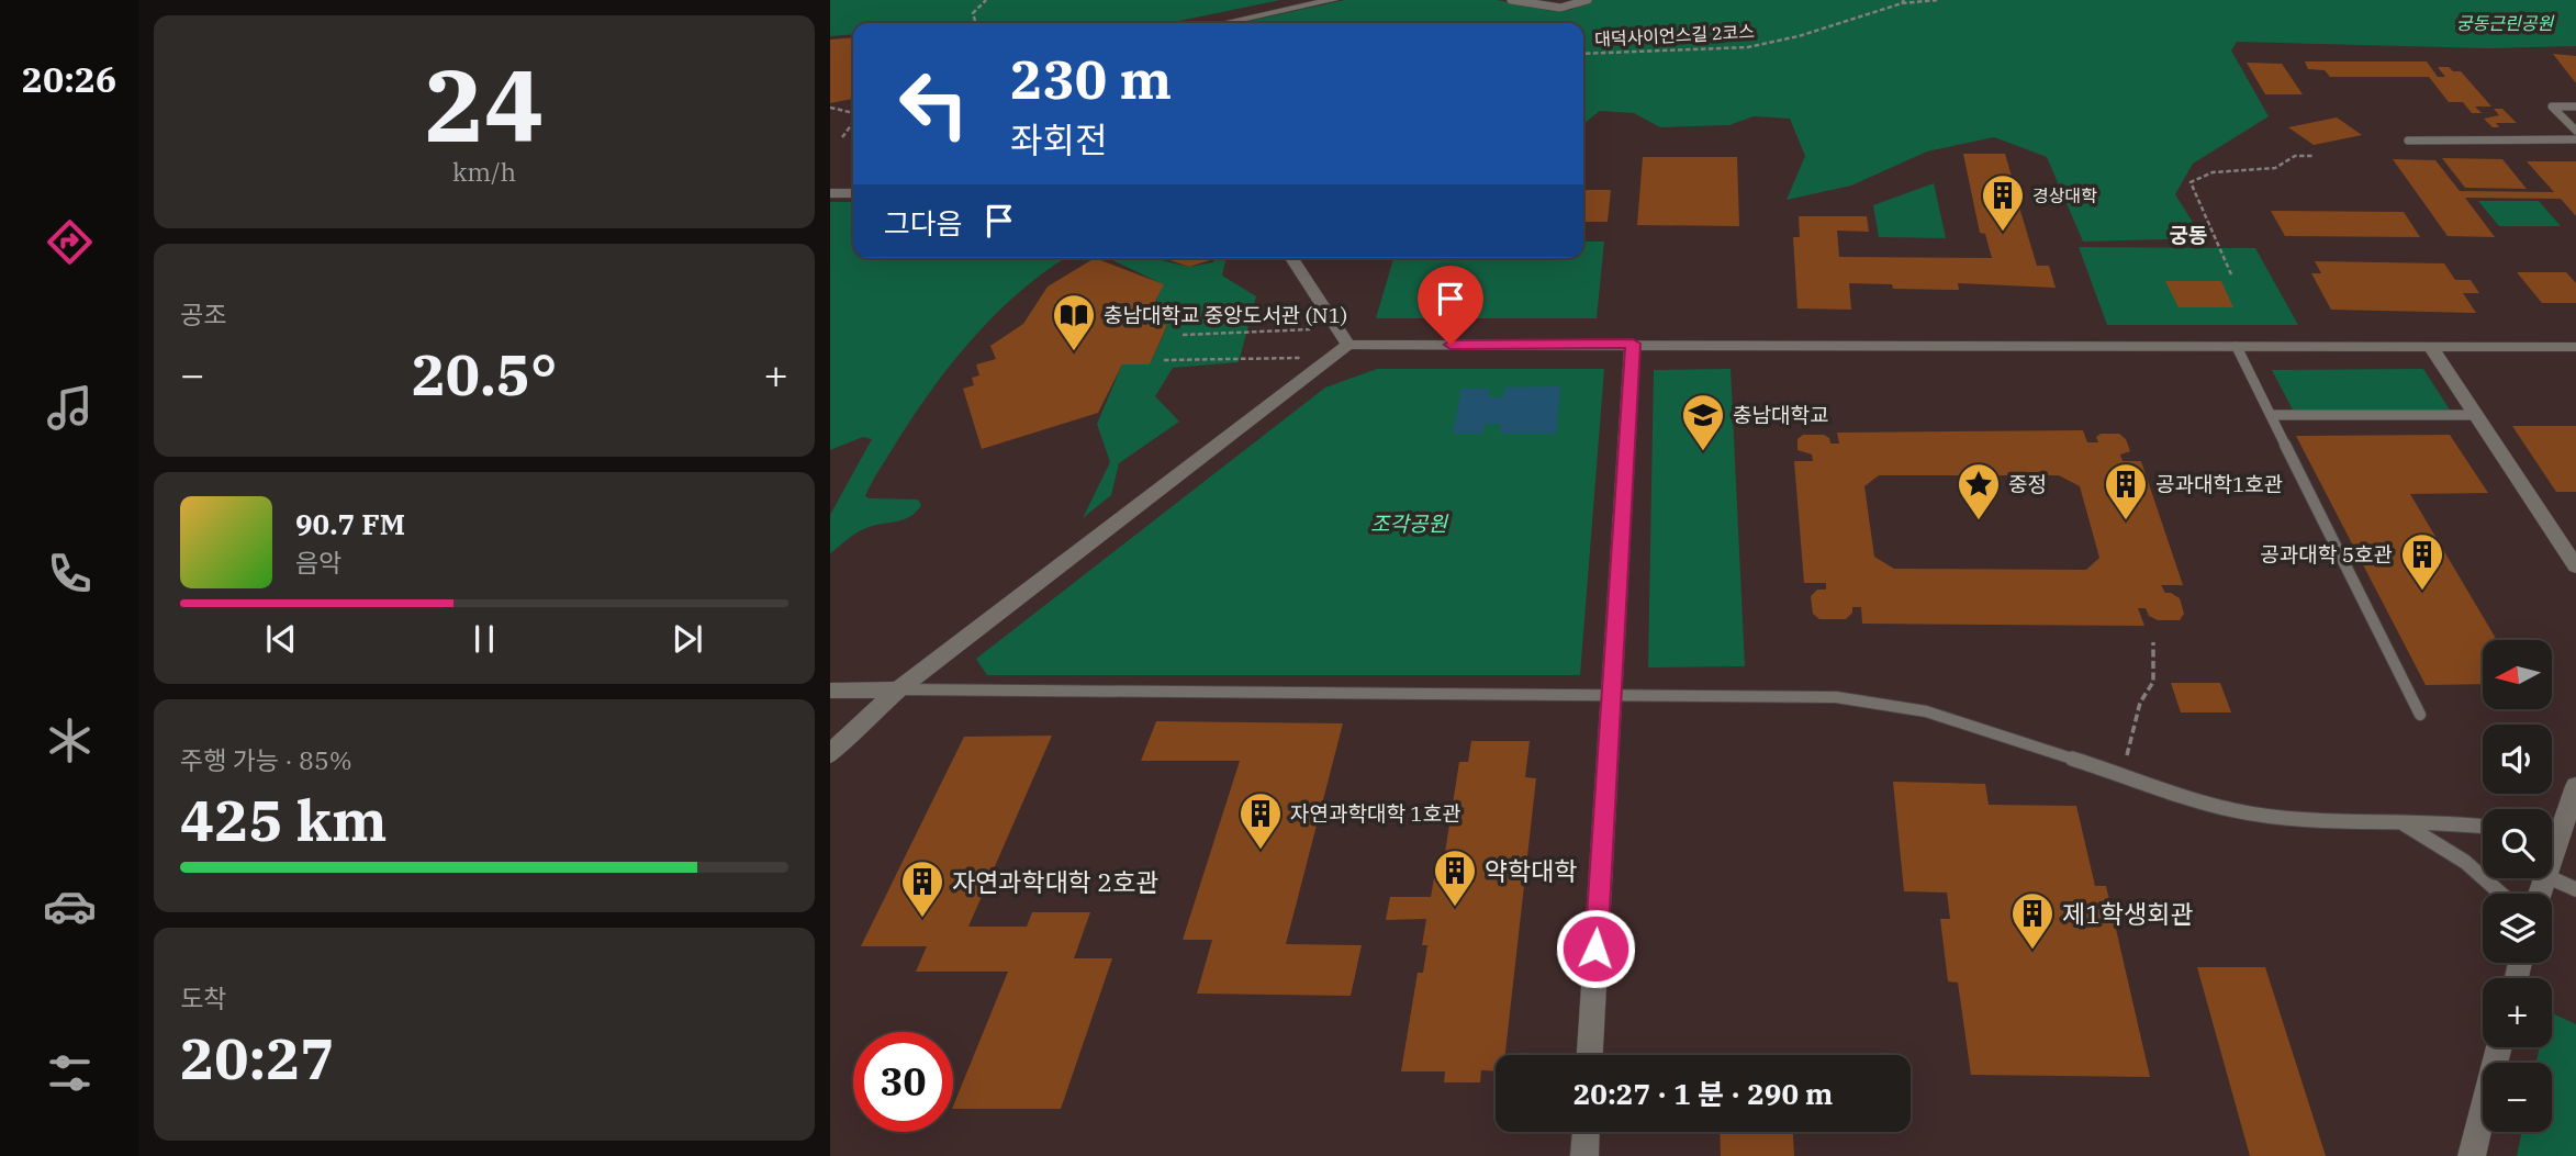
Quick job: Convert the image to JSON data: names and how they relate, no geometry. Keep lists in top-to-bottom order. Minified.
{"streets":{"path":["대덕사이언스길 2코스"]},"districts":["궁동"],"parks":["궁동근린공원","조각공원"],"places":{"building":["경상대학","공과대학1호관","공과대학 5호관","자연과학대학 1호관","약학대학","자연과학대학 2호관","제1학생회관"],"library":["충남대학교 중앙도서관 (N1)"],"school or university":["충남대학교"],"place":["중정"]},"north":"left","page":{"tabs":"20:26","tile":[["24","km/h"],"공조",["주행 가능 · 85%","425 km"],["도착","20:27"]],"turn":["230 m","좌회전"],"then":"그다음","heat":["−","20.5°","+"],"song":["90.7 FM","음악"],"map_buttons":["+","−"],"limit":"30","trip":"20:27 · 1 분 · 290 m"}}
